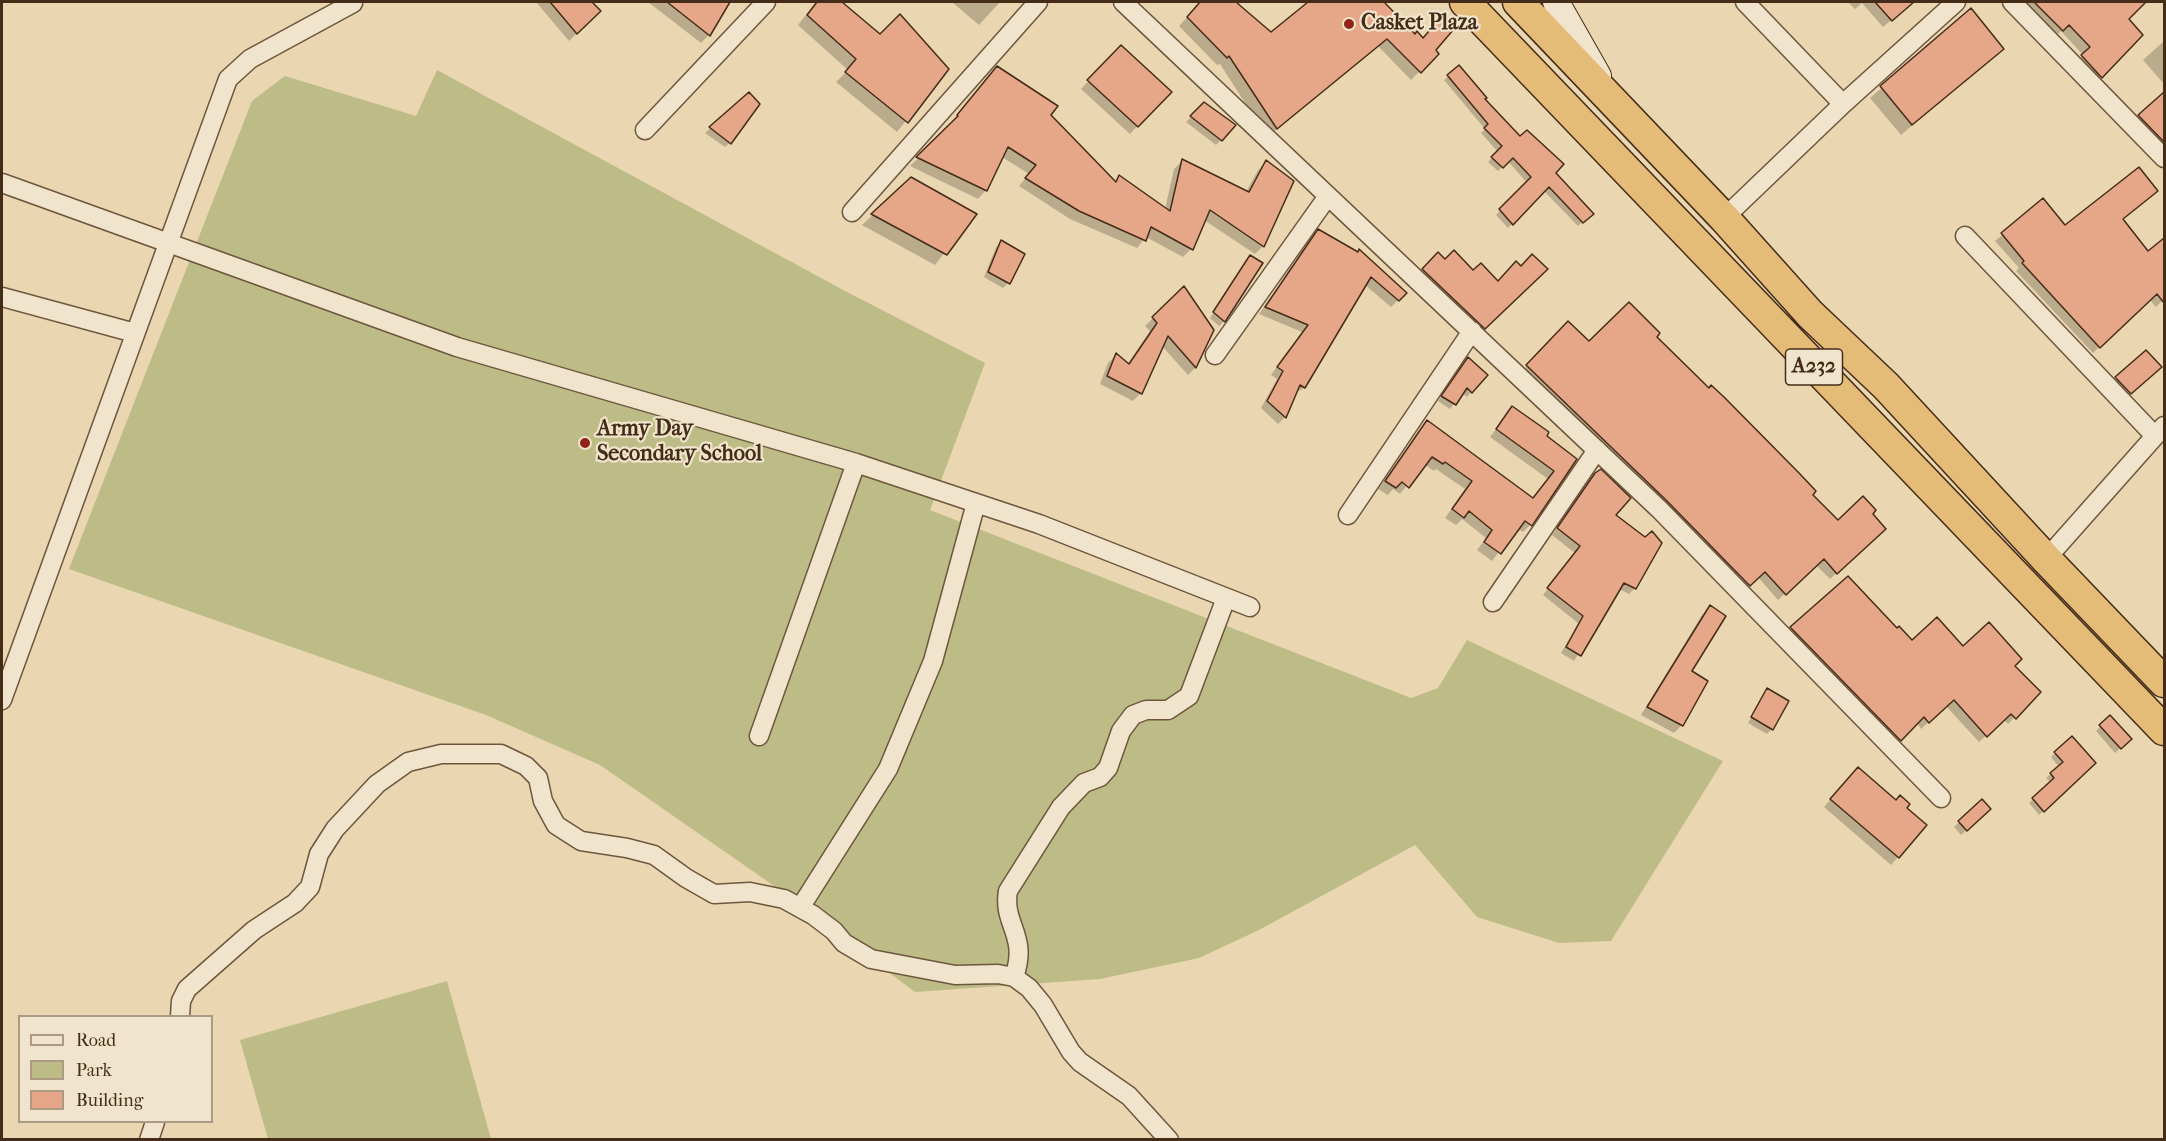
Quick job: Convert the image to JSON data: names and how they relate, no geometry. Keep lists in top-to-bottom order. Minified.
{"streets":{"highway":["A232"]},"places":["Casket Plaza","Army Day Secondary School"],"legend":["Road","Park","Building"]}
